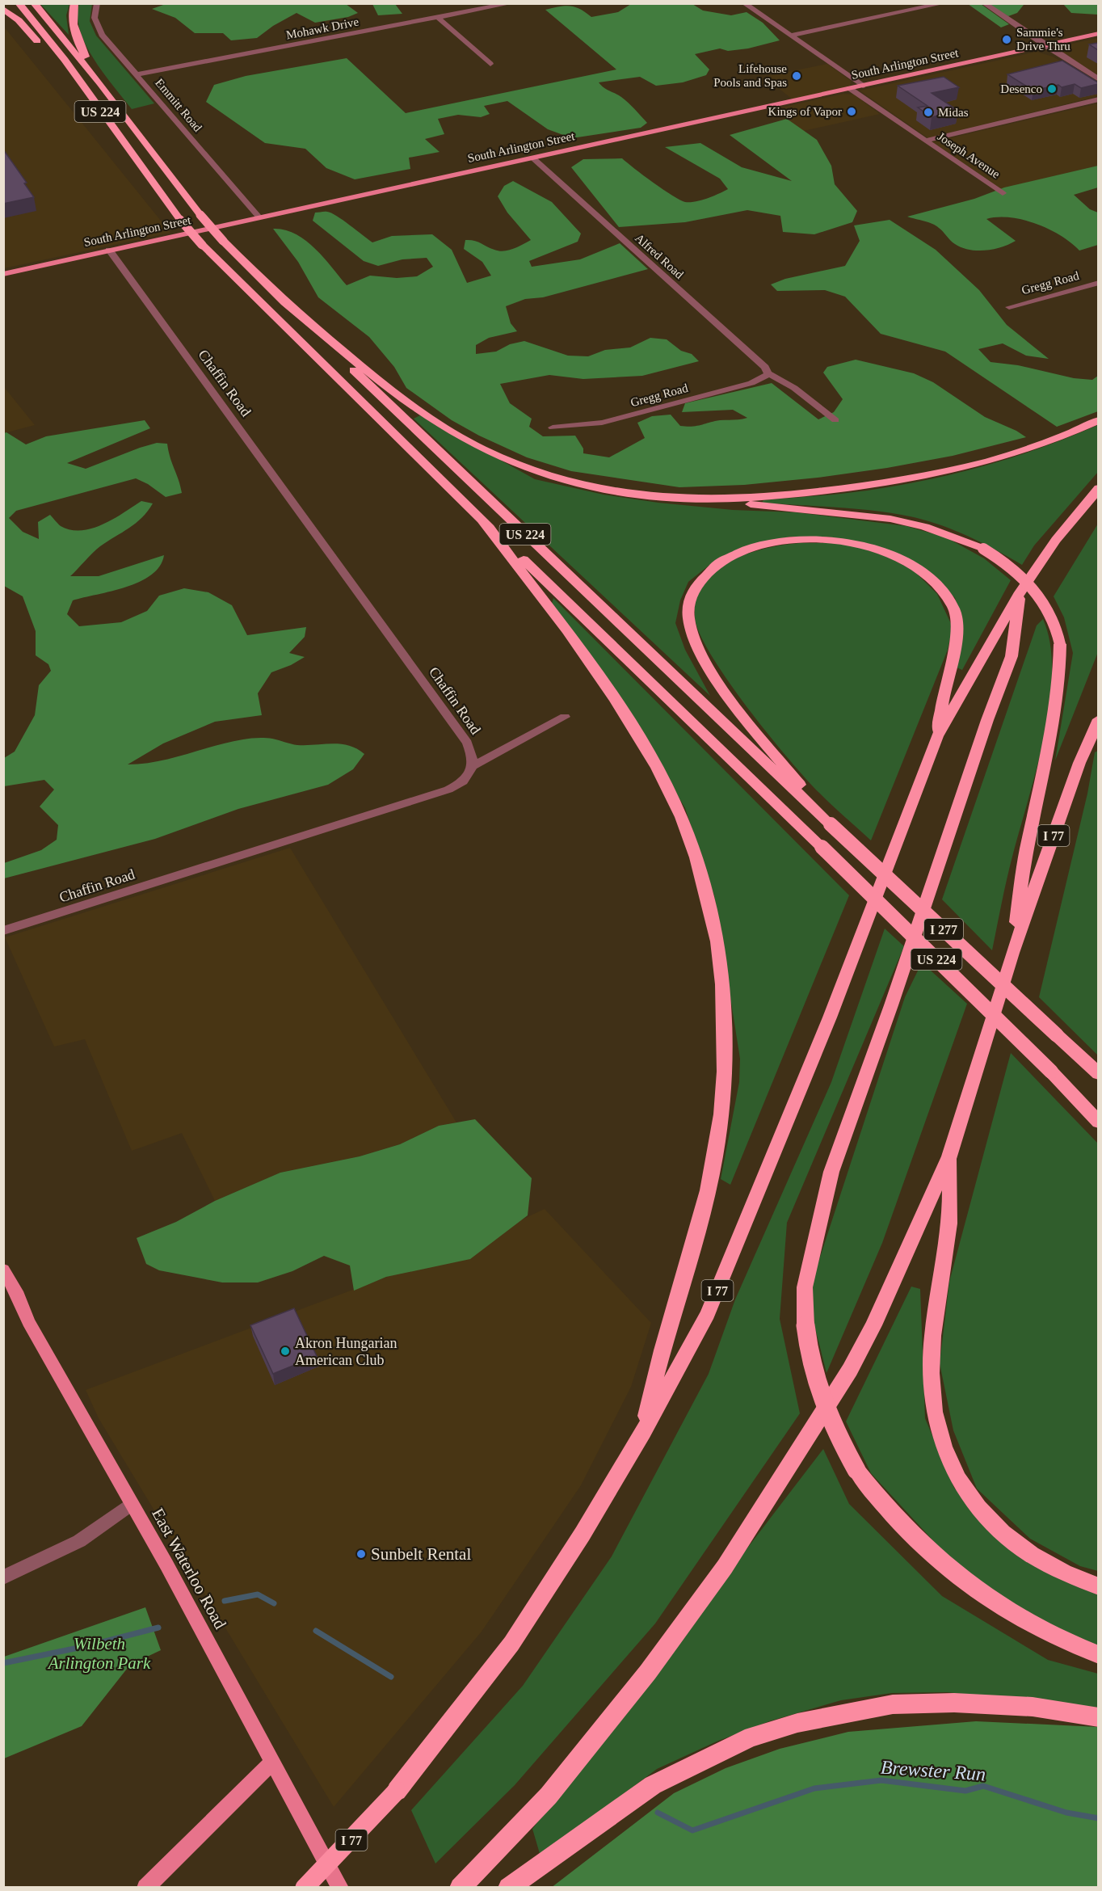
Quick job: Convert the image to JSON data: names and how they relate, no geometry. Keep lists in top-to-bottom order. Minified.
{"streets":{"highway":["US 224","I 77","I 277"],"main road":["South Arlington Street","East Waterloo Road"],"street":["Mohawk Drive","Emmitt Road","Joseph Avenue","Alfred Road","Gregg Road","Chaffin Road"]},"crossings":[["Mohawk Drive","Emmitt Road"],["South Arlington Street","Emmitt Road"],["South Arlington Street","Joseph Avenue"],["South Arlington Street","Alfred Road"],["South Arlington Street","Chaffin Road"],["US 224","I 277"],["Alfred Road","Gregg Road"]],"water":["Brewster Run"],"parks":["Wilbeth Arlington Park"],"places":["Sammie's Drive Thru","Lifehouse Pools and Spas","Desenco","Kings of Vapor","Midas","Akron Hungarian American Club","Sunbelt Rental"]}
